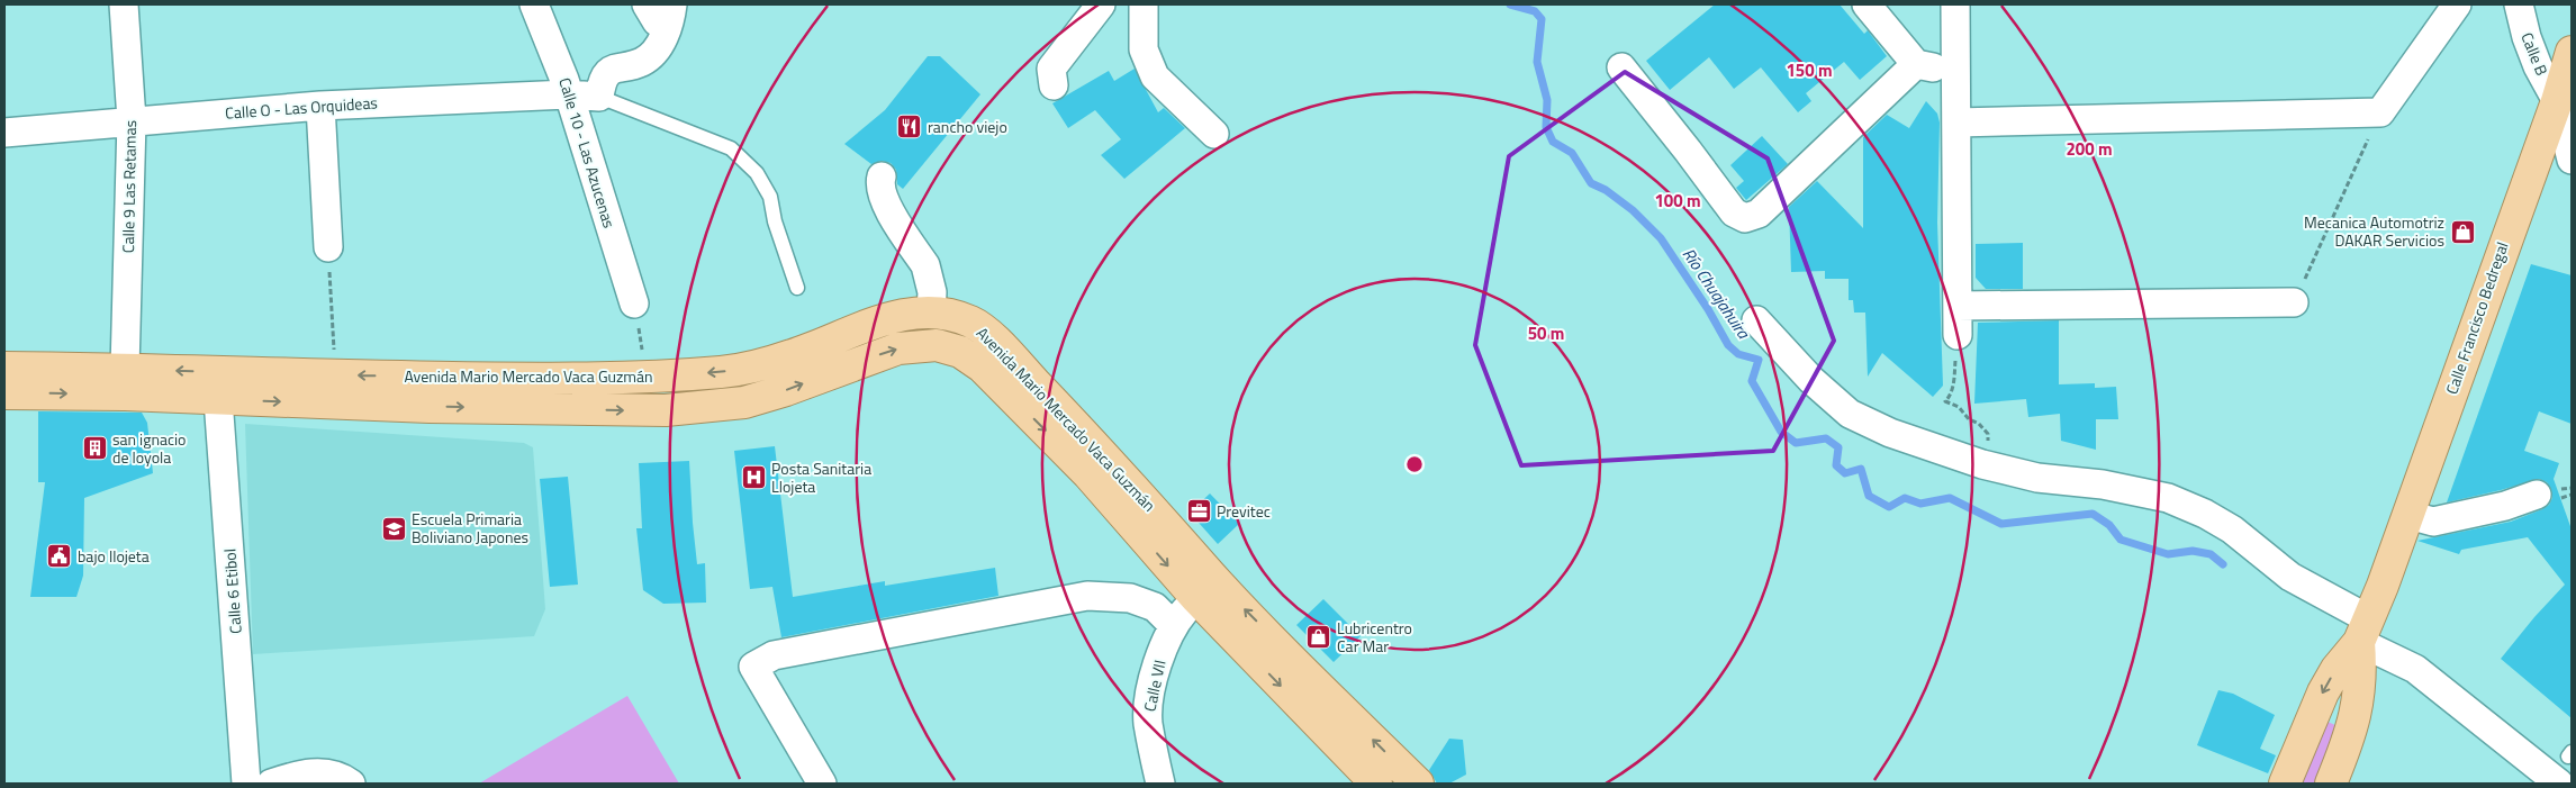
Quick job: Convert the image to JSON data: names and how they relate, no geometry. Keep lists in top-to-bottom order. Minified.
{"streets":{"main road":["Calle Francisco Bedregal","Avenida Mario Mercado Vaca Guzmán"],"street":["Calle B","Calle O - Las Orquideas","Calle 10 - Las Azucenas","Calle 9 Las Retamas","Calle 6 Etibol","Calle VII"]},"crossings":[["Calle B","Calle Francisco Bedregal"],["Calle O - Las Orquideas","Calle 10 - Las Azucenas"],["Calle O - Las Orquideas","Calle 9 Las Retamas"],["Calle 9 Las Retamas","Avenida Mario Mercado Vaca Guzmán"],["Avenida Mario Mercado Vaca Guzmán","Calle 6 Etibol"],["Avenida Mario Mercado Vaca Guzmán","Calle VII"]],"water":["Río Chuajahuira"],"places":{"restaurant":["rancho viejo"],"shop":["Mecanica Automotriz DAKAR Servicios","Lubricentro Car Mar"],"building":["san ignacio de loyola"],"hospital":["Posta Sanitaria Llojeta"],"office":["Previtec"],"school or university":["Escuela Primaria Boliviano Japones"],"public building":["bajo llojeta"]},"rings":["150 m","200 m","100 m","50 m"]}
